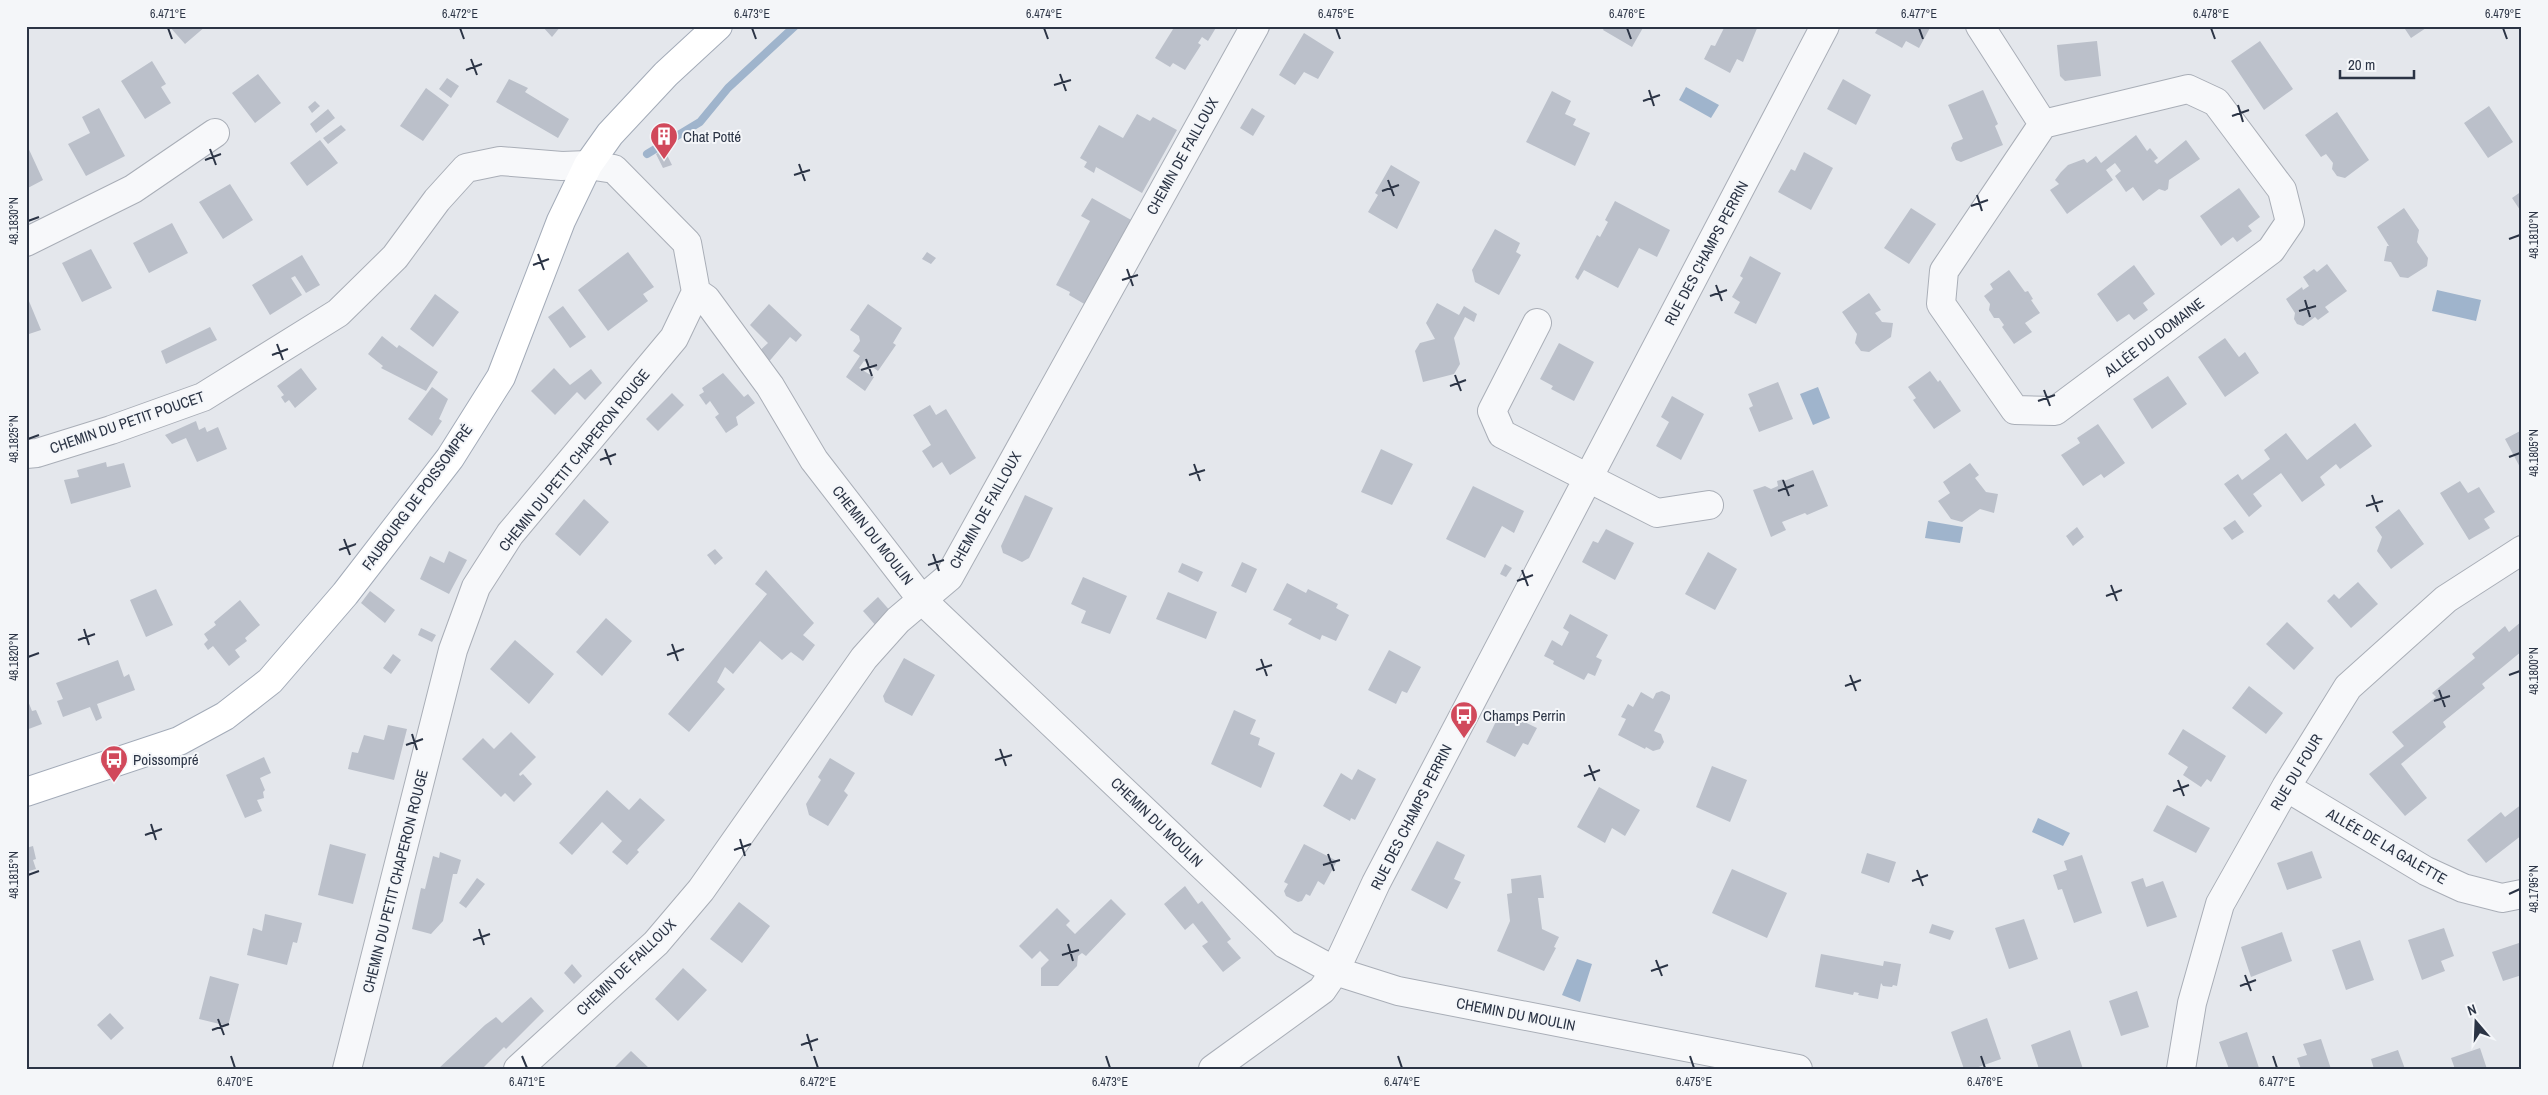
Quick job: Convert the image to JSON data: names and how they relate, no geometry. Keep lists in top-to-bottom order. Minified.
{"streets":{"main road":["FAUBOURG DE POISSOMPRÉ"],"street":["CHEMIN DE FAILLOUX","RUE DES CHAMPS PERRIN","ALLÉE DU DOMAINE","CHEMIN DU PETIT POUCET","CHEMIN DU PETIT CHAPERON ROUGE","CHEMIN DU MOULIN","RUE DU FOUR","ALLÉE DE LA GALETTE"]},"crossings":[["CHEMIN DE FAILLOUX","CHEMIN DU MOULIN"],["RUE DES CHAMPS PERRIN","CHEMIN DU MOULIN"],["CHEMIN DU PETIT POUCET","FAUBOURG DE POISSOMPRÉ"],["CHEMIN DU PETIT CHAPERON ROUGE","CHEMIN DU MOULIN"],["RUE DU FOUR","ALLÉE DE LA GALETTE"]],"places":{"building":["Chat Potté"],"bus stop":["Champs Perrin","Poissompré"]},"scale_bar":"20 m","north":"top","coordinates":["6.471°E","6.472°E","6.473°E","6.474°E","6.475°E","6.476°E","6.477°E","6.478°E","6.479°E","48.1830°N","48.1810°N","48.1825°N","48.1805°N","48.1820°N","48.1800°N","48.1815°N","48.1795°N","6.470°E"]}
